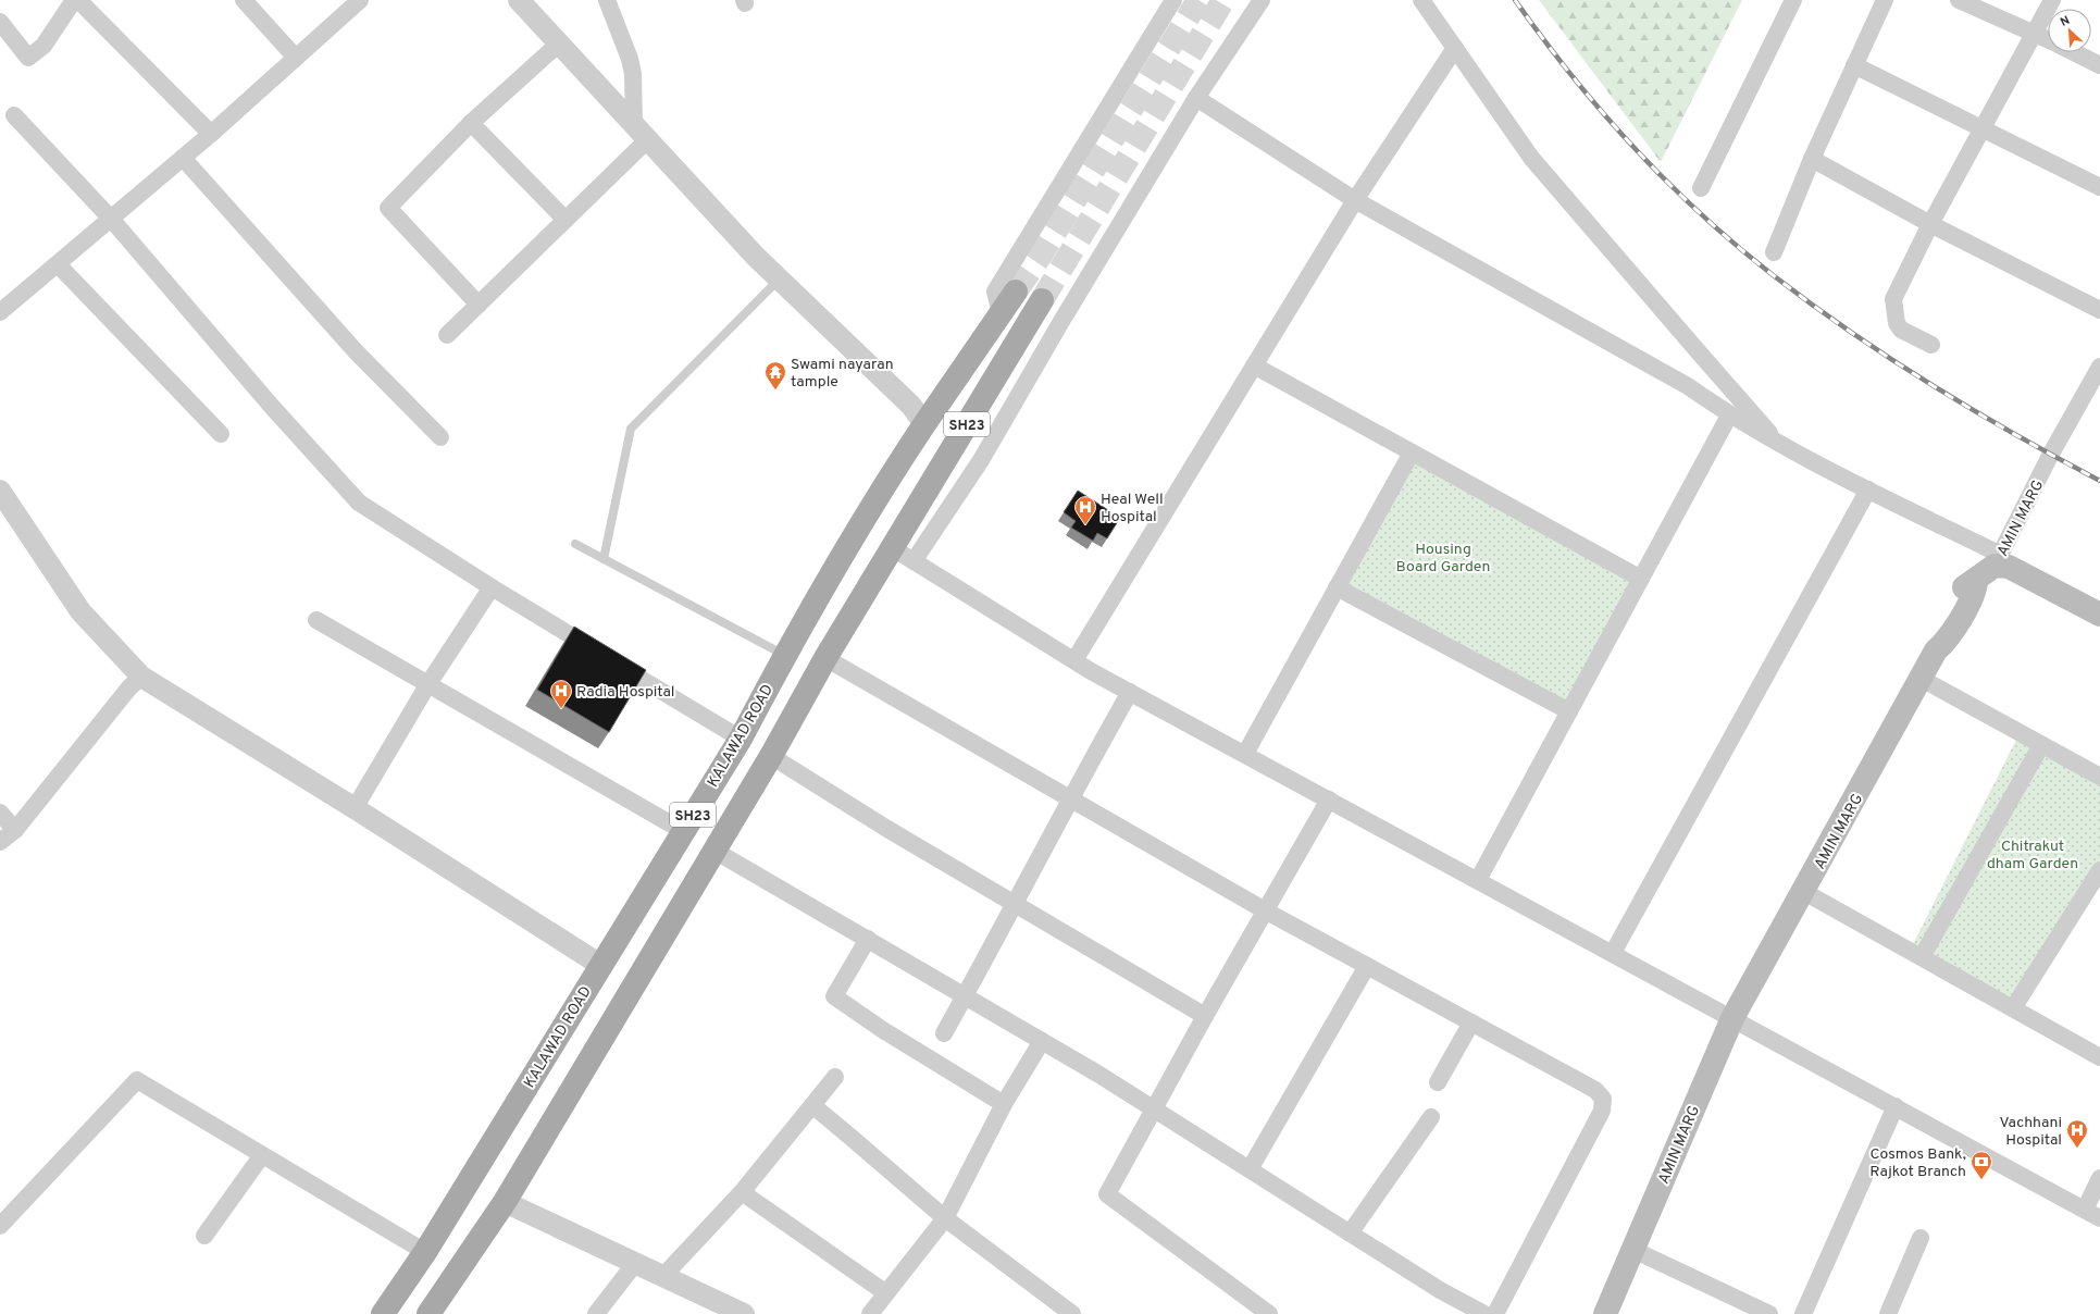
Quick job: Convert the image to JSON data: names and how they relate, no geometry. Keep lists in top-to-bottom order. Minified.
{"streets":{"main road":["SH23","AMIN MARG","KALAWAD ROAD"]},"crossings":[["SH23","KALAWAD ROAD"]],"parks":["Housing Board Garden","Chitrakut dham Garden"],"places":{"temple":["Swami nayaran tample"],"hospital":["Heal Well Hospital","Radia Hospital","Vachhani Hospital"],"bank":["Cosmos Bank, Rajkot Branch"]},"north":"top left"}
